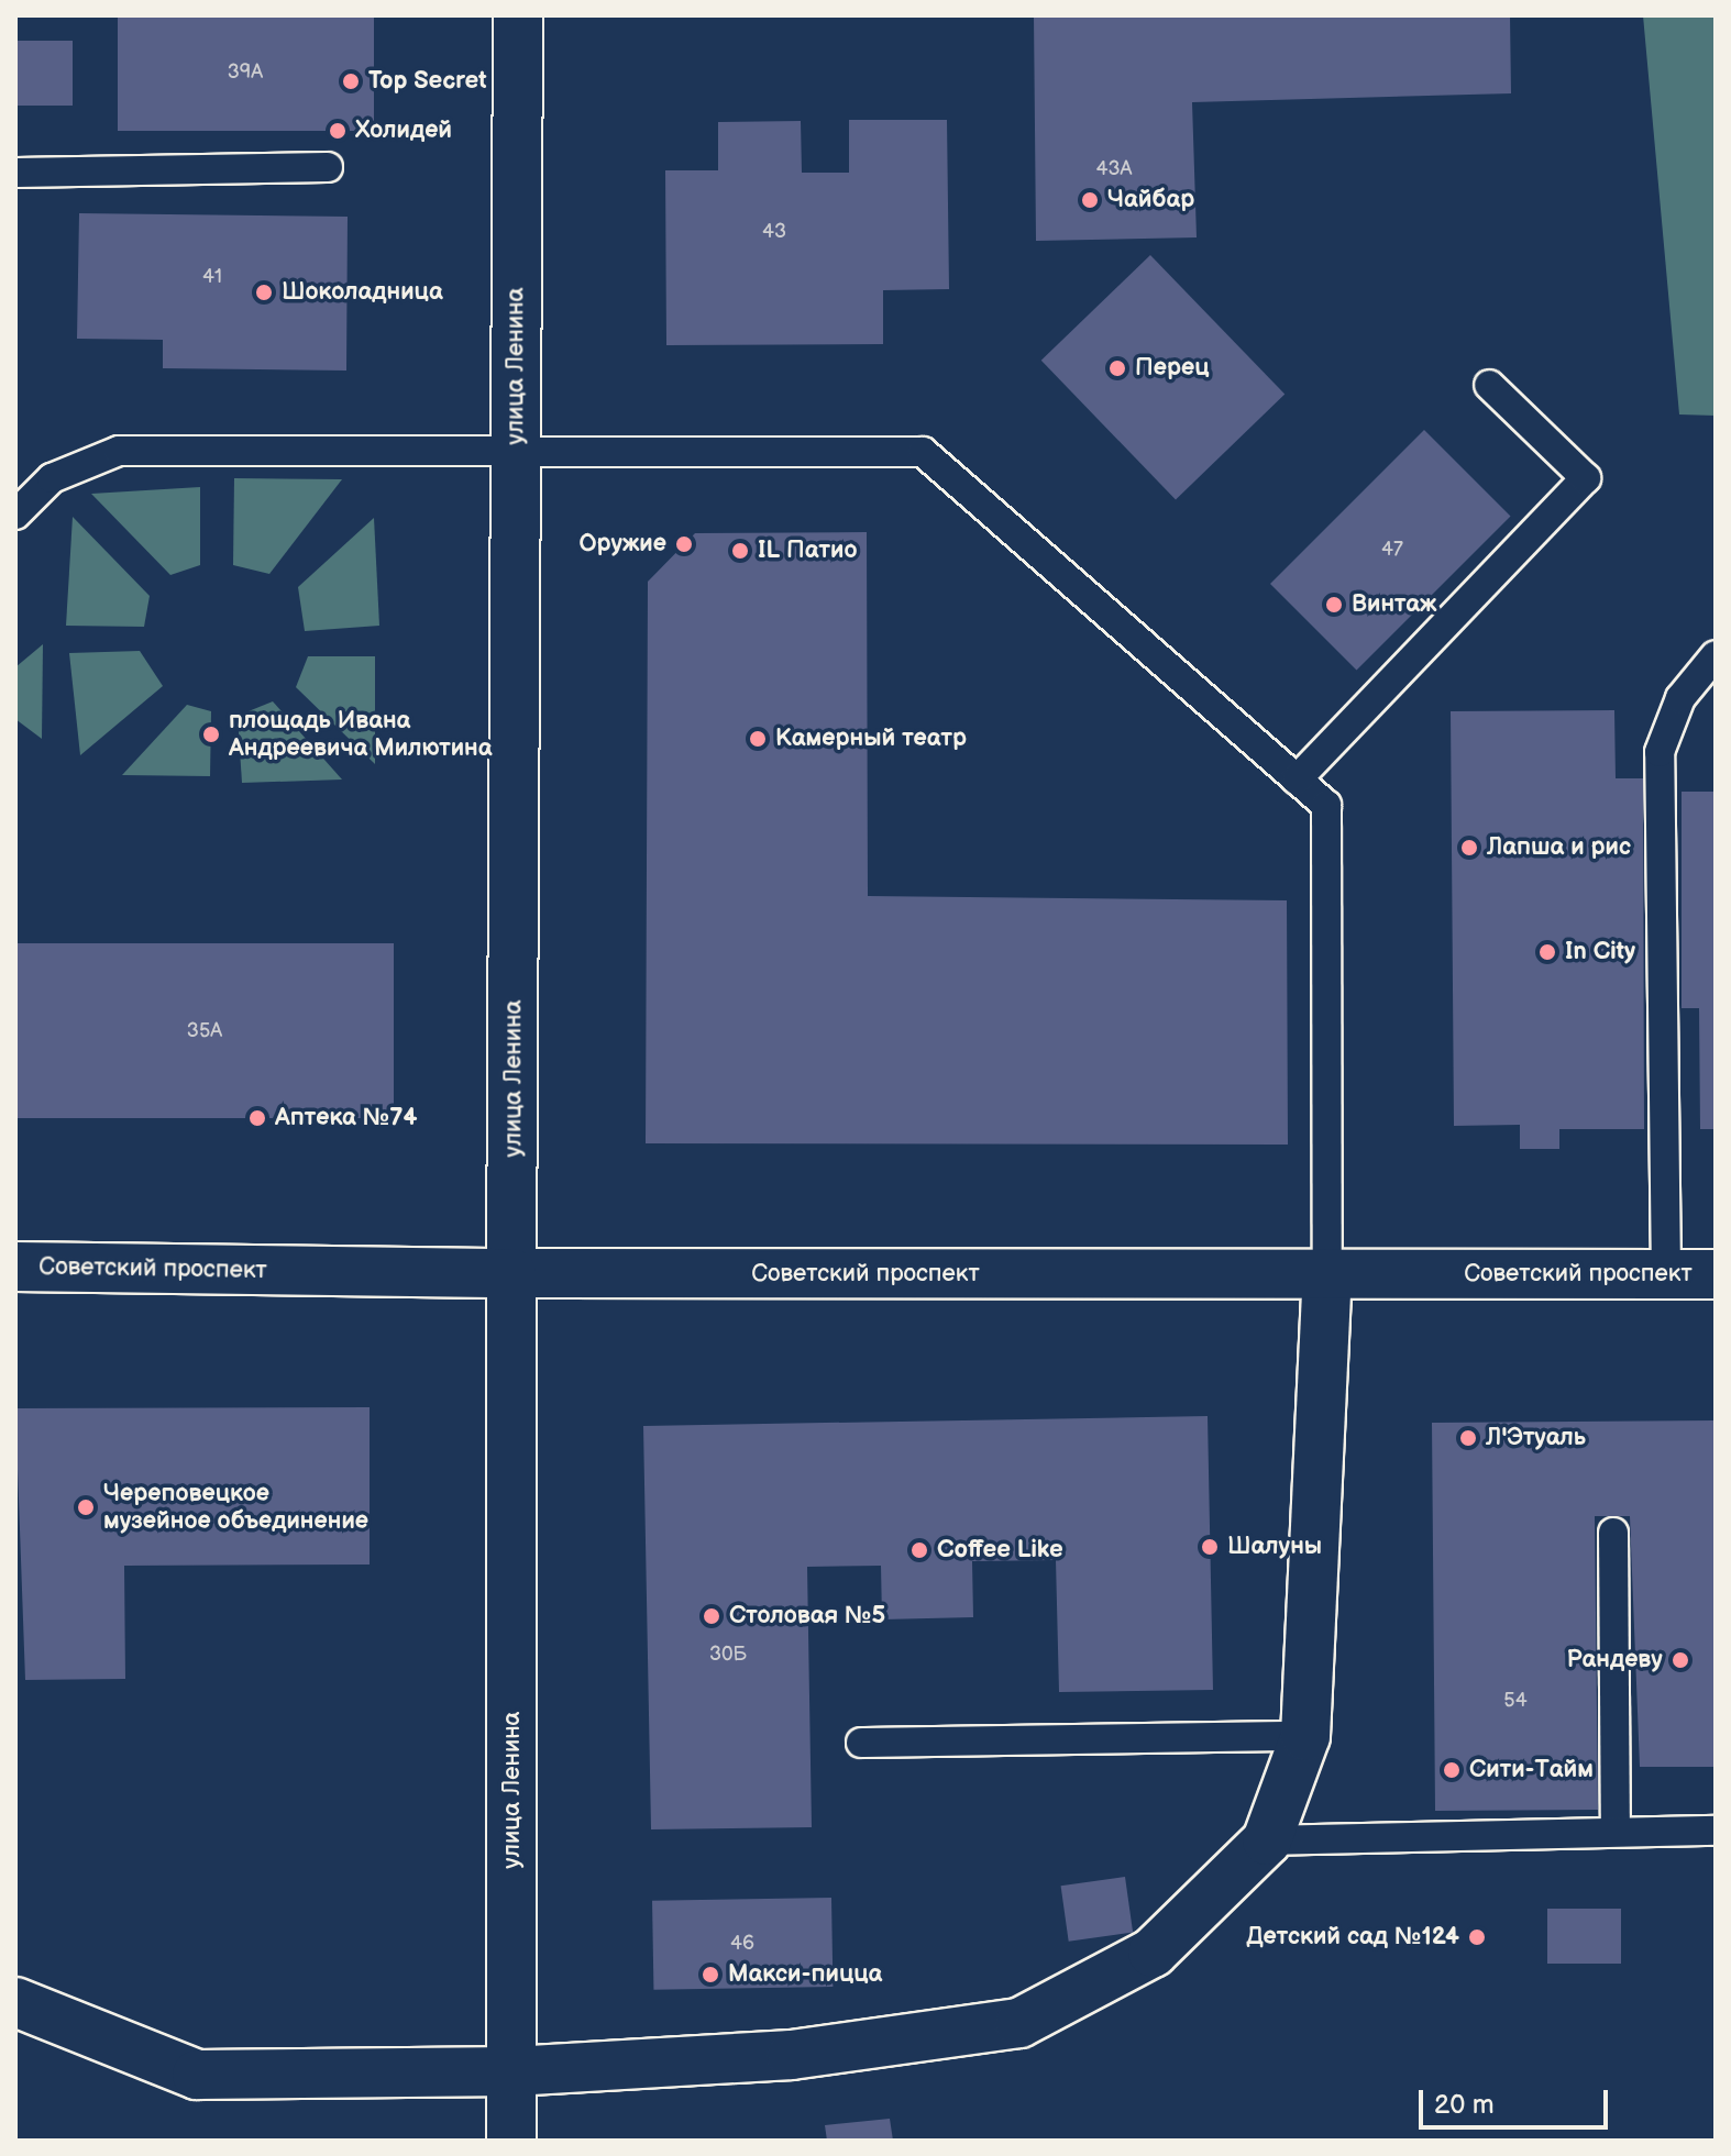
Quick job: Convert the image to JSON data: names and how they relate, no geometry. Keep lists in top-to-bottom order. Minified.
{"streets":{"street":["улица Ленина","Советский проспект"]},"crossings":[["улица Ленина","Советский проспект"]],"places":["Top Secret","Холидей","Чайбар","Шоколадница","Перец","Оружие","IL Патио","Винтаж","площадь Ивана Андреевича Милютина","Камерный театр","Лапша и рис","In City","Аптека №74","Л'Этуаль","Череповецкое музейное объединение","Шалуны","Coffee Like","Столовая №5","Рандеву","Сити-Тайм","Детский сад №124","Макси-пицца"],"house_numbers":["39А","43А","43","41","47","35А","30Б","54","46"],"scale_bar":"20 m"}
